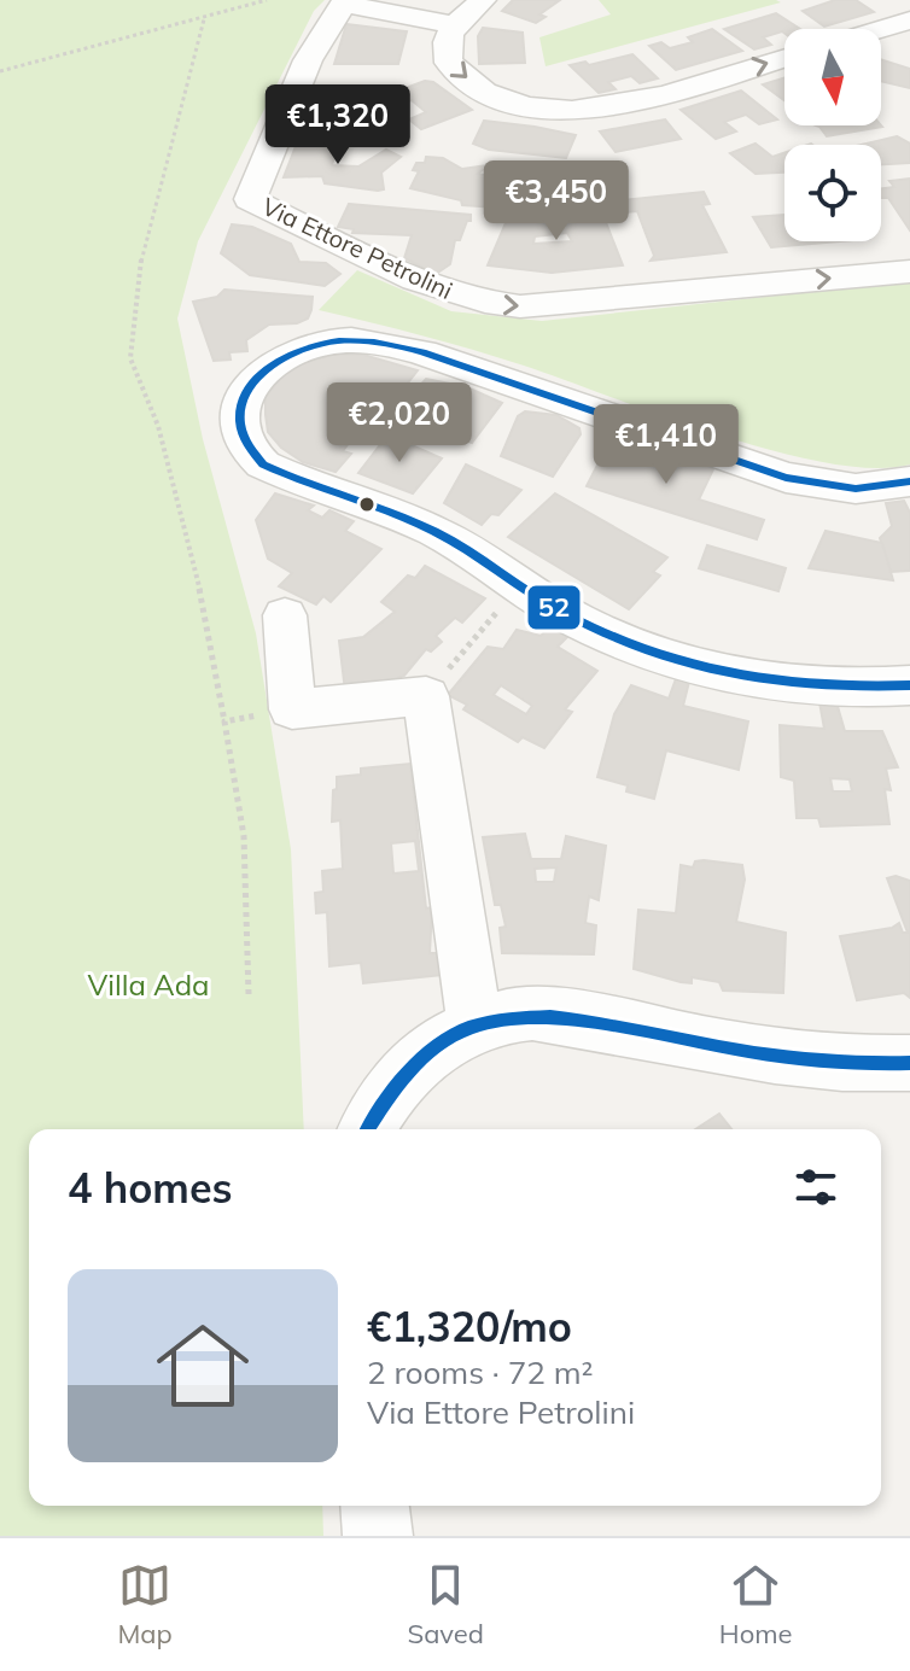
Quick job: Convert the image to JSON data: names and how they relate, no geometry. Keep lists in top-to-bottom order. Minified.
{"streets":{"street":["Via Ettore Petrolini"]},"parks":["Villa Ada"],"lines":["transit line 52"],"north":"bottom","page":{"price":["€1,320","€3,450","€2,020","€1,410"],"heading":"4 homes","list":[{"name":"€1,320/mo","note":"2 rooms · 72 m² · Via Ettore Petrolini"}],"tabs":["Map","Saved","Home"]}}
